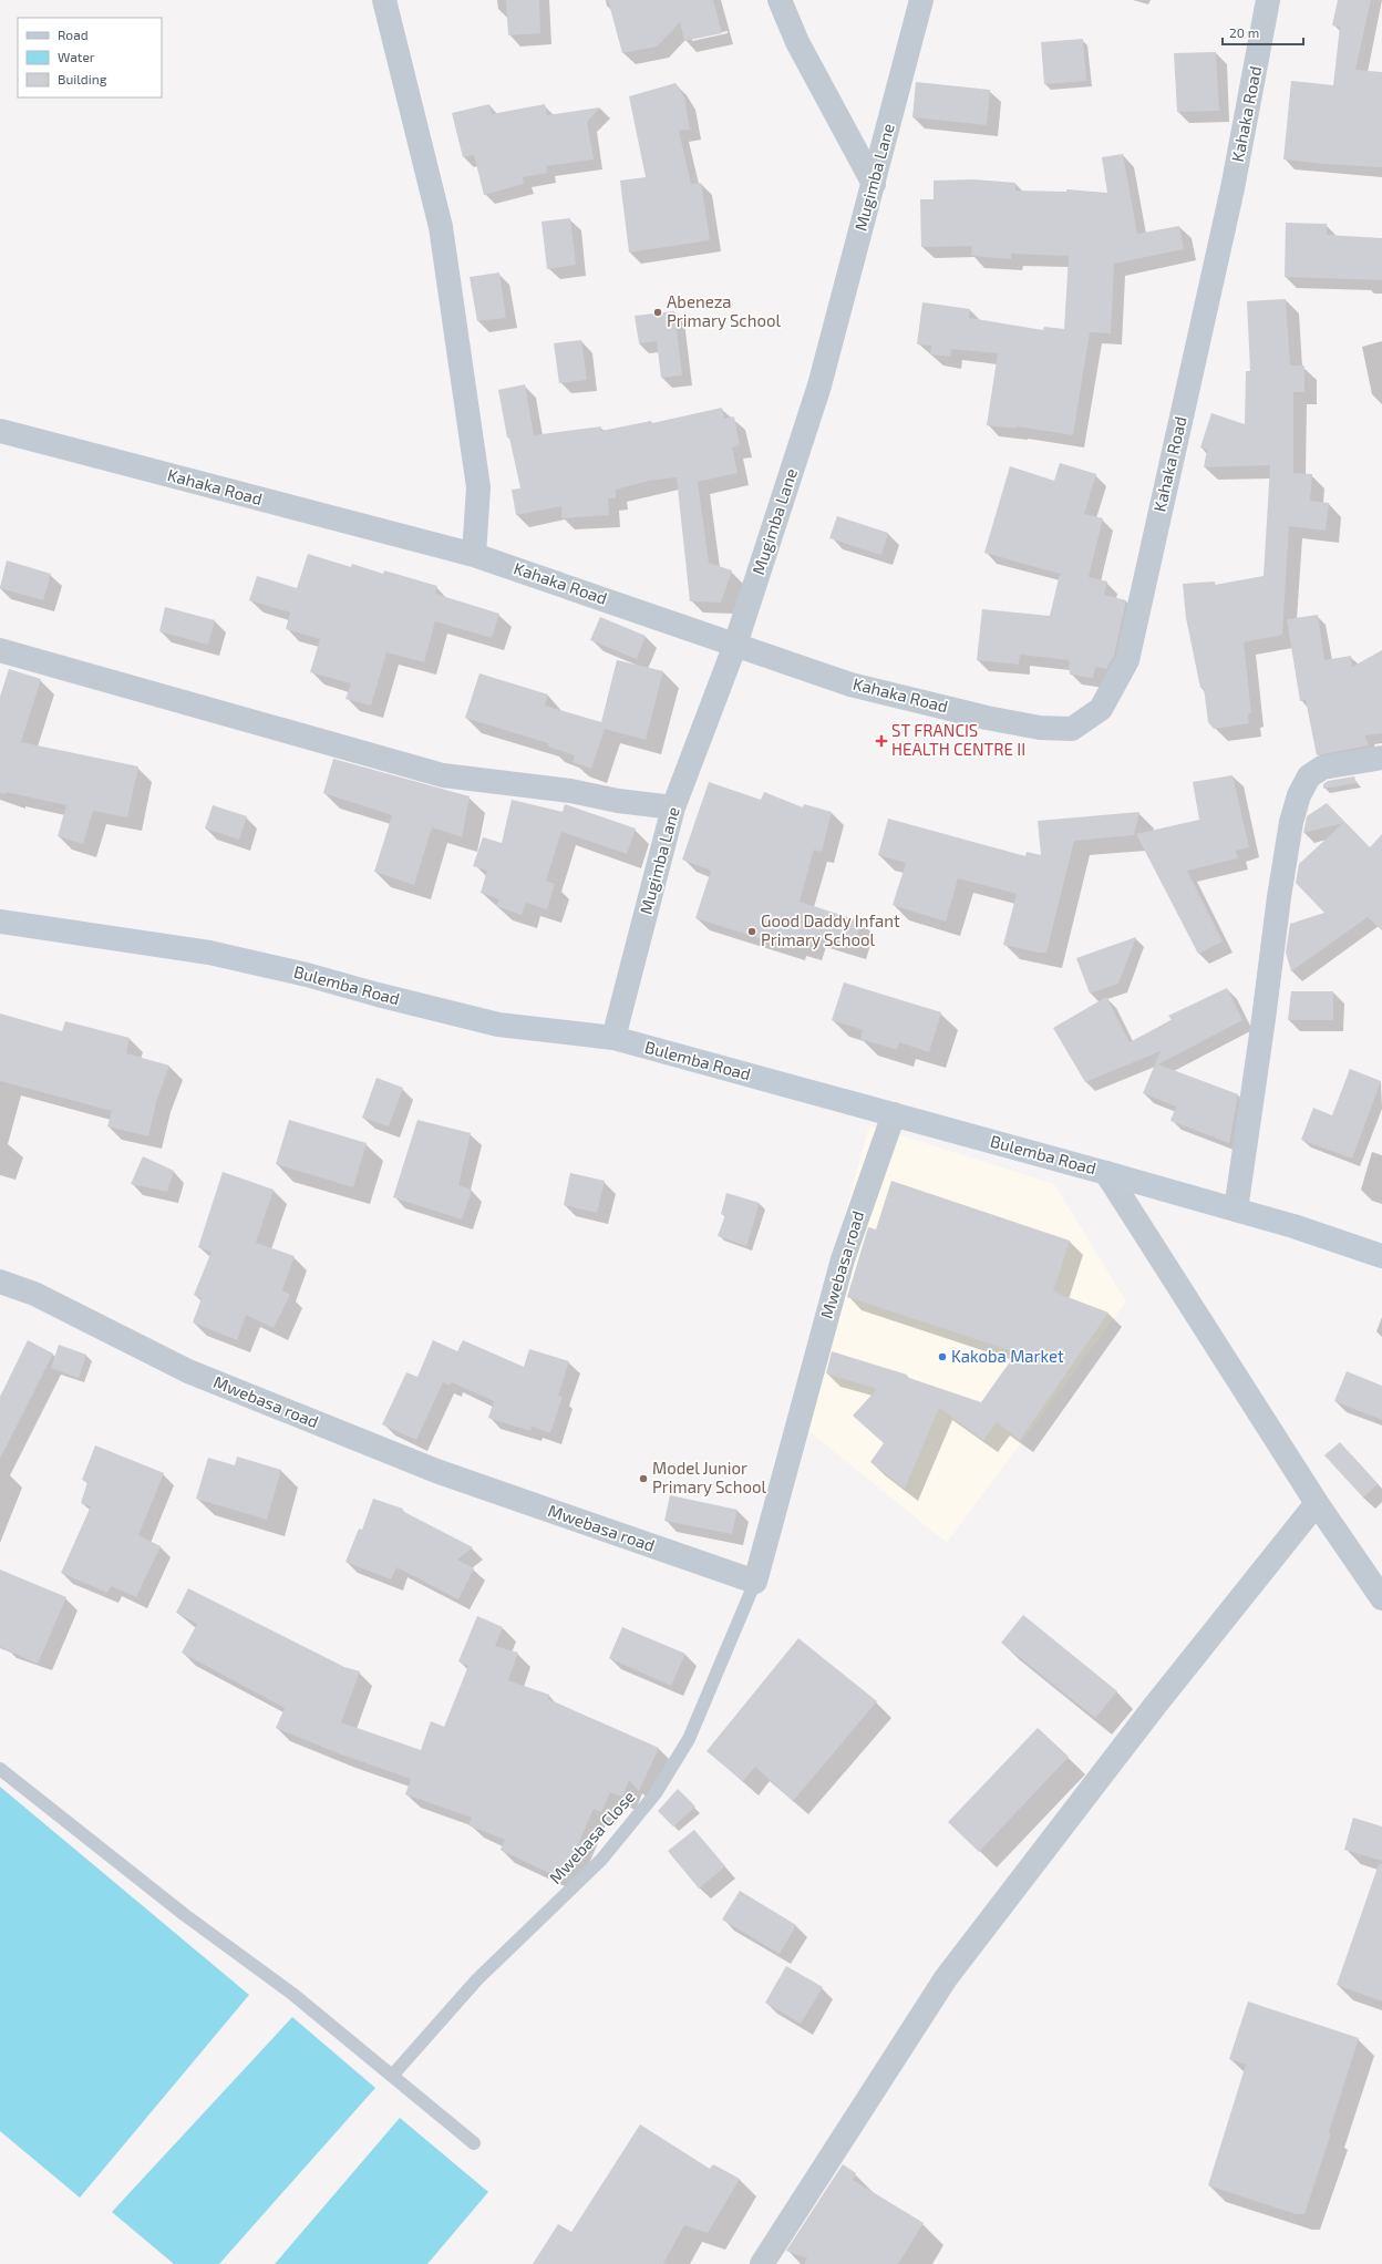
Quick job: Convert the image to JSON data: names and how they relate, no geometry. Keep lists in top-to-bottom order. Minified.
{"streets":{"main road":["Bulemba Road"],"street":["Kahaka Road","Mugimba Lane","Mwebasa road"],"lane":["Mwebasa Close"]},"crossings":[["Kahaka Road","Mugimba Lane"],["Mugimba Lane","Bulemba Road"],["Bulemba Road","Mwebasa road"],["Mwebasa road","Mwebasa Close"]],"places":{"other":["Abeneza Primary School","Good Daddy Infant Primary School","Kakoba Market","Model Junior Primary School"],"health":["ST FRANCIS HEALTH CENTRE II"]},"legend":["Road","Water","Building"],"scale_bar":"20 m"}
